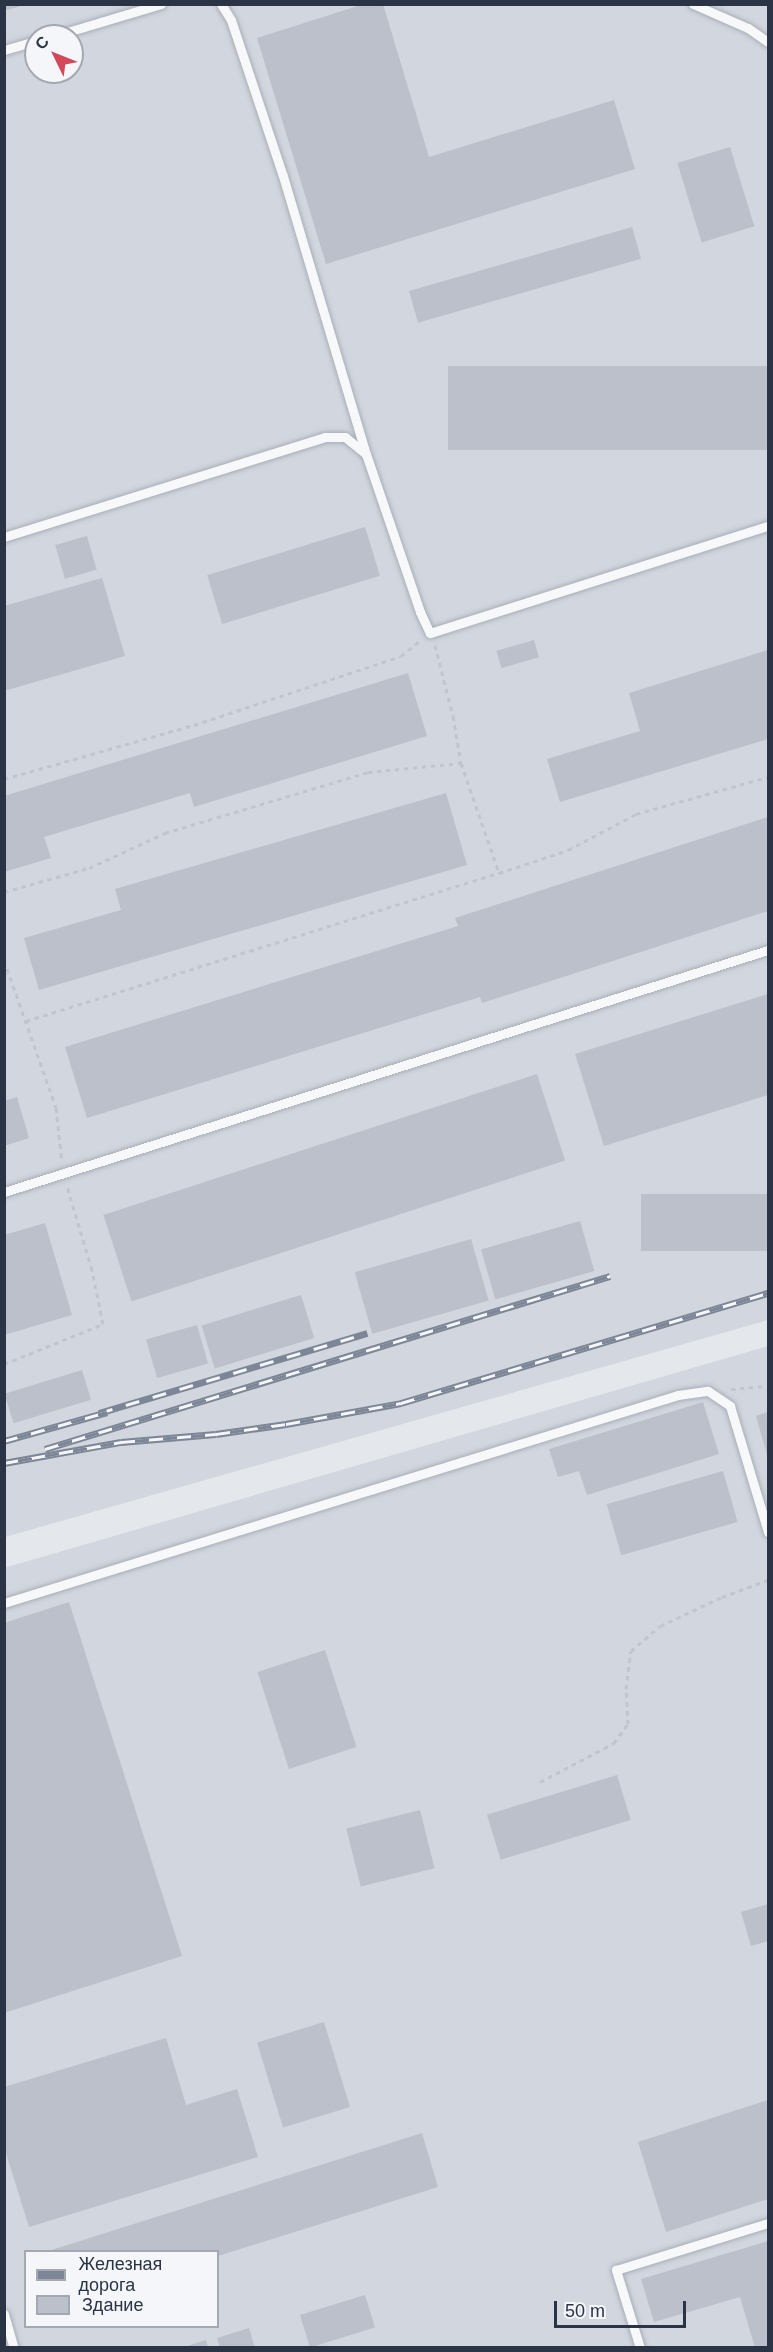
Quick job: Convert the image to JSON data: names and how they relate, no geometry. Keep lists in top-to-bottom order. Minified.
{"legend":["Железная дорога","Здание"],"scale_bar":"50 m","north":"top left"}
